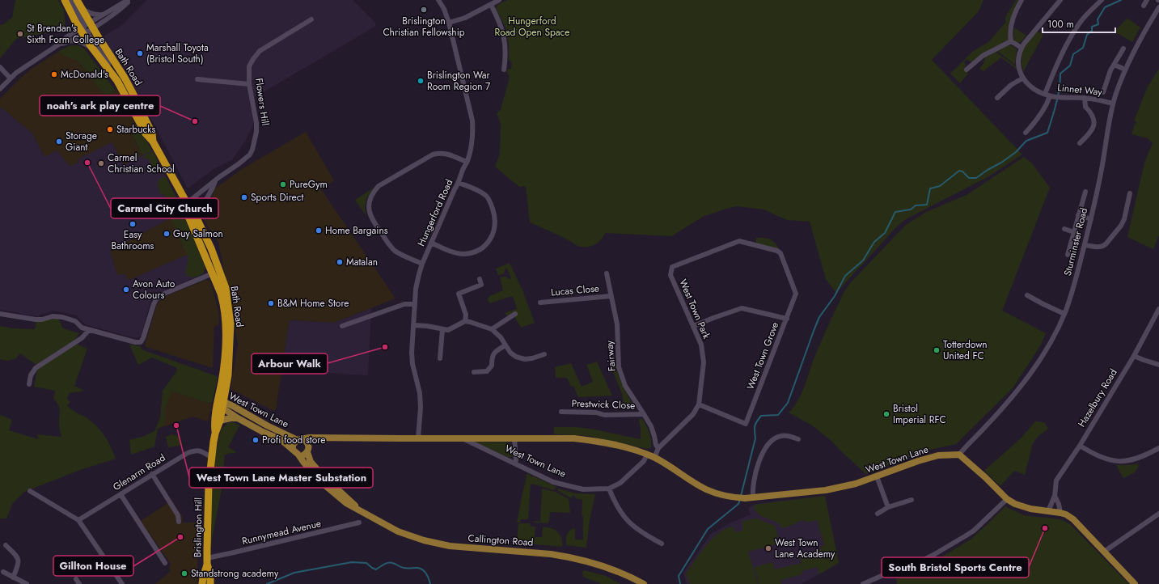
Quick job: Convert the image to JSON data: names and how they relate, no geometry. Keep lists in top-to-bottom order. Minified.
{"streets":{"highway":["Bath Road","Brislington Hill"],"main road":["West Town Lane","Callington Road"],"street":["Linnet Way","Flowers Hill","Hungerford Road","Sturminster Road","Lucas Close","West Town Park","Fairway","West Town Grove","Hazelbury Road","Prestwick Close","Glenarm Road","Runnymead Avenue"]},"crossings":[["Bath Road","Flowers Hill"],["Bath Road","West Town Lane"],["Bath Road","Brislington Hill"],["Linnet Way","Sturminster Road"],["Hungerford Road","West Town Lane"],["Sturminster Road","West Town Lane"],["Lucas Close","Fairway"],["West Town Park","Fairway"],["West Town Park","West Town Grove"],["West Town Park","West Town Lane"],["Fairway","Prestwick Close"],["West Town Lane","Brislington Hill"],["West Town Lane","Callington Road"],["Glenarm Road","Brislington Hill"],["Brislington Hill","Runnymead Avenue"]],"parks":["Hungerford Road Open Space"],"places":["Brislington Christian Fellowship","St Brendan's Sixth Form College","Marshall Toyota (Bristol South)","McDonald's","Brislington War Room Region 7","noah's ark play centre","Starbucks","Storage Giant","Carmel City Church","Carmel Christian School","PureGym","Sports Direct","Easy Bathrooms","Home Bargains","Guy Salmon","Matalan","Avon Auto Colours","B&M Home Store","Arbour Walk","Totterdown United FC","Bristol Imperial RFC","West Town Lane Master Substation","Profi food store","South Bristol Sports Centre","Gillton House","West Town Lane Academy","Standstrong academy"],"scale_bar":"100 m"}
